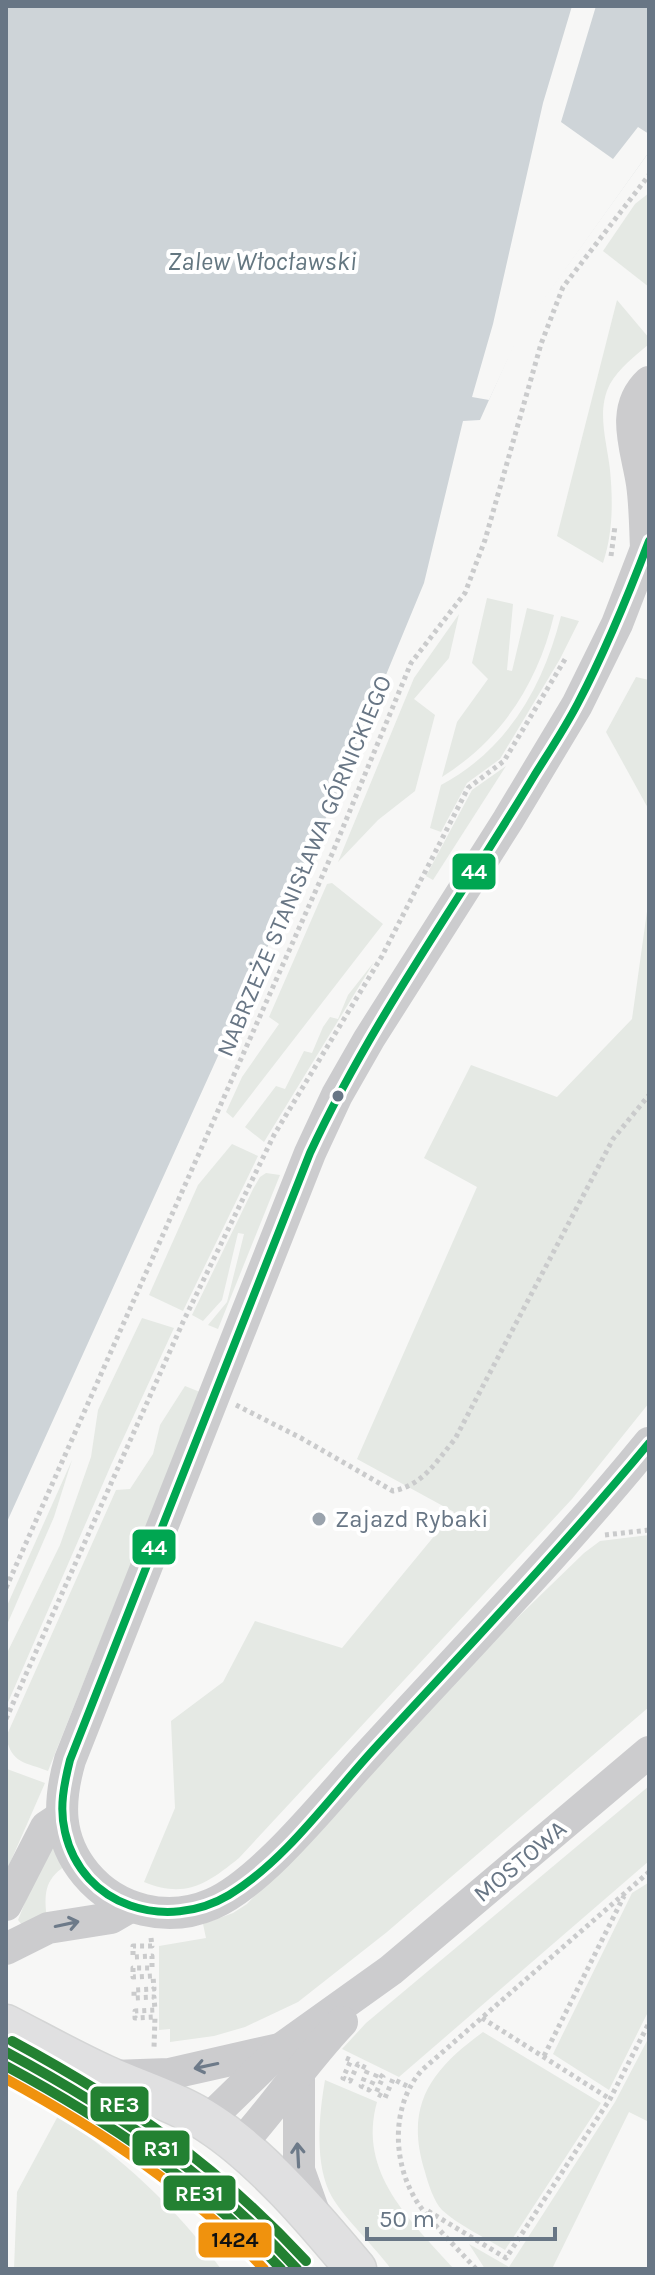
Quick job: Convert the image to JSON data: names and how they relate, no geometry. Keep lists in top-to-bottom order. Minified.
{"streets":{"street":["MOSTOWA"],"path":["NABRZEŻE STANISŁAWA GÓRNICKIEGO"]},"water":["Zalew Włocławski"],"places":["Zajazd Rybaki"],"lines":["transit line 44","transit line RE3","transit line R31","transit line RE31","transit line 1424"],"scale_bar":"50 m"}
